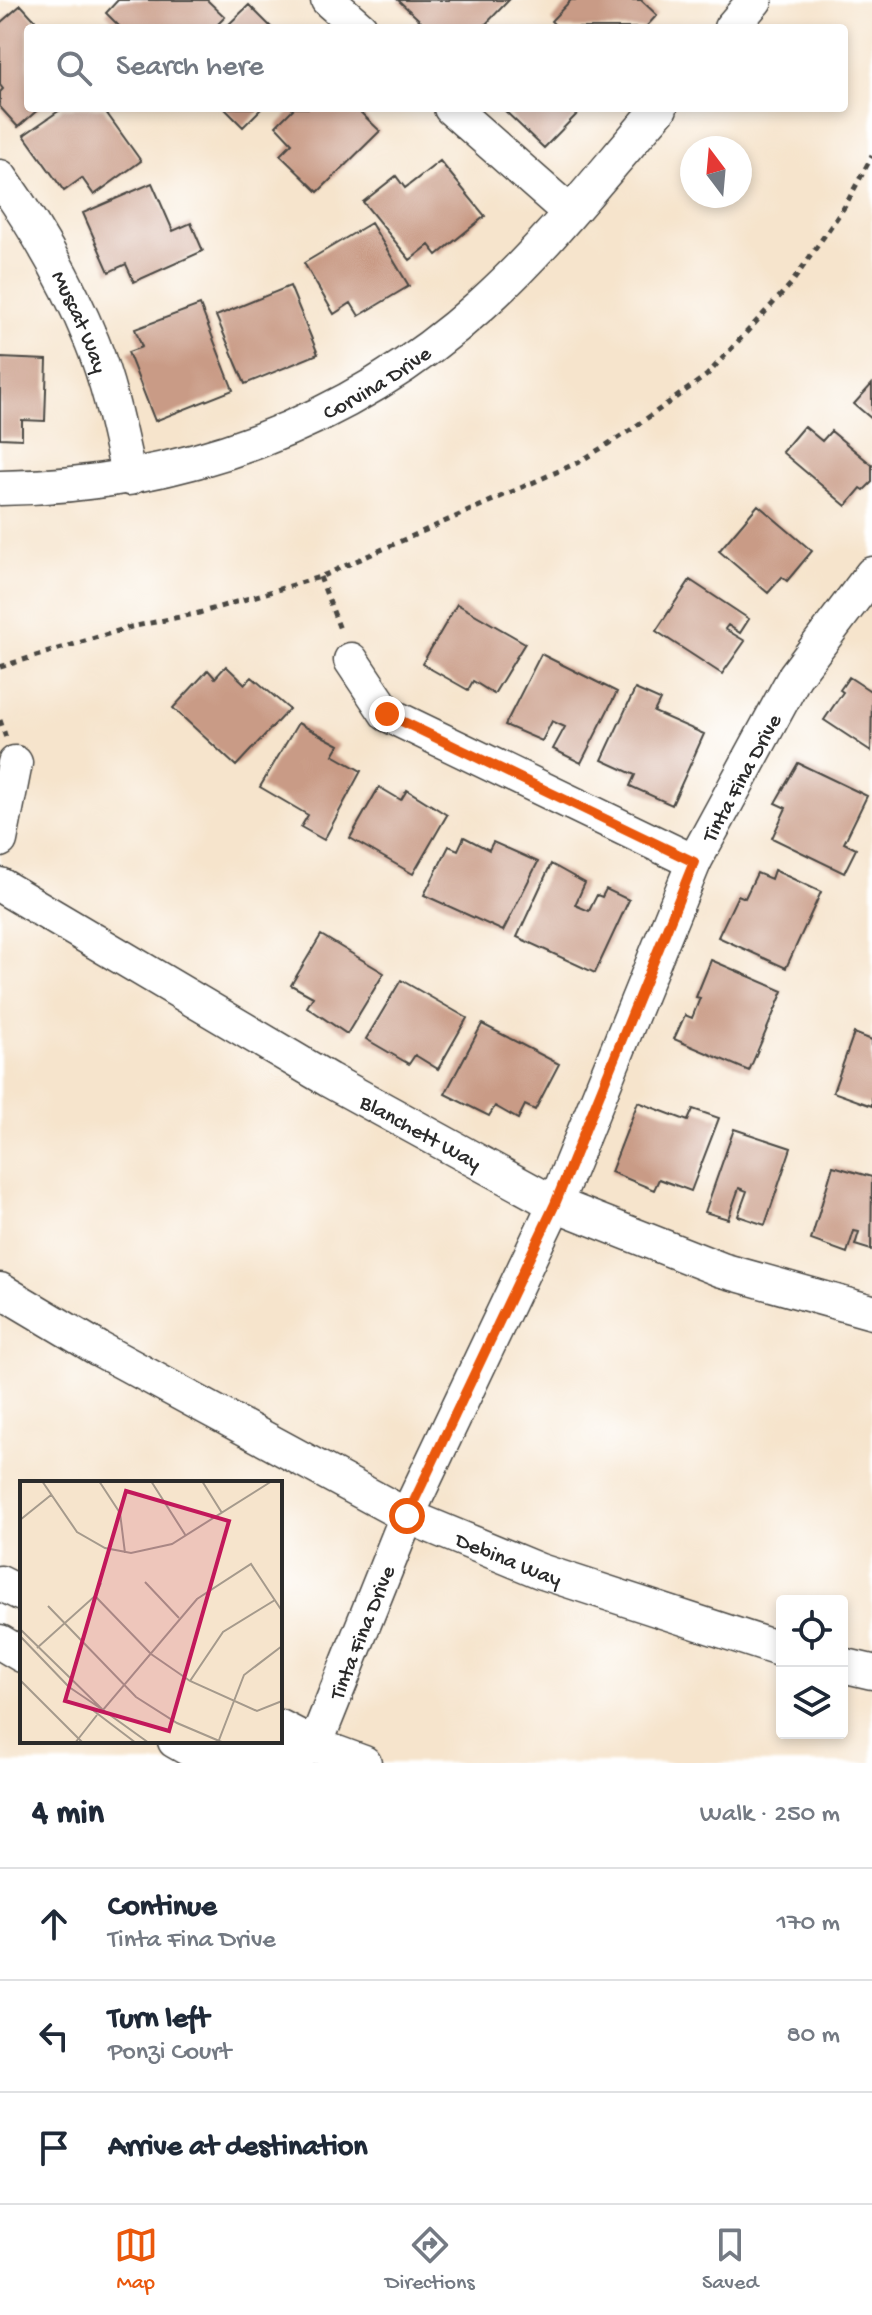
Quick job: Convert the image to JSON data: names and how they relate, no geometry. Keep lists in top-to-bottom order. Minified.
{"streets":{"street":["Muscat Way","Corvina Drive","Tinta Fina Drive","Blanchett Way","Debina Way"]},"crossings":[["Muscat Way","Corvina Drive"],["Tinta Fina Drive","Blanchett Way"],["Tinta Fina Drive","Debina Way"]],"north":"top","page":{"search":"Search here","heading":["4 min","Walk · 250 m"],"list":[["Continue","Tinta Fina Drive","170 m"],["Turn left","Ponzi Court","80 m"],"Arrive at destination"],"nav":["Map","Directions","Saved"]}}
